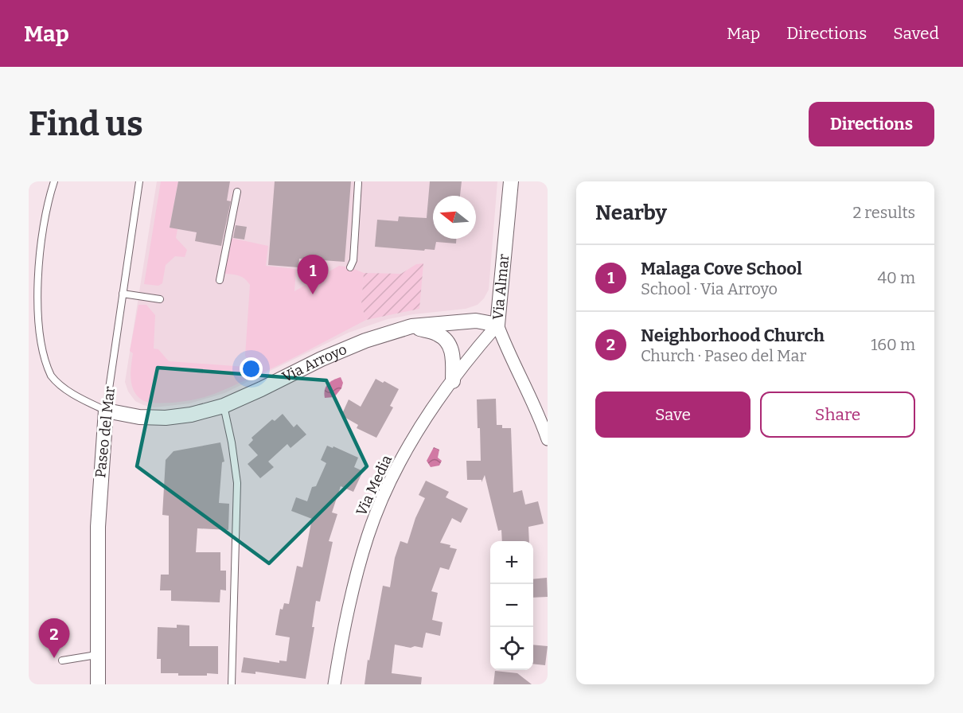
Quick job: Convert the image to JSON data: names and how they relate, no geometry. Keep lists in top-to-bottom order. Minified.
{"streets":{"street":["Via Almar","Via Arroyo","Paseo del Mar","Via Media"]},"crossings":[["Via Almar","Via Arroyo"],["Via Almar","Via Media"],["Via Arroyo","Paseo del Mar"],["Via Arroyo","Via Media"]],"north":"left","page":{"header":"Map","nav":["Map","Directions","Saved"],"buttons":["Directions",["Save","Share"]],"title":"Find us","heading":["Nearby","2 results"],"list":[{"mark":"1","name":"Malaga Cove School","note":"School · Via Arroyo","value":"40 m"},{"mark":"2","name":"Neighborhood Church","note":"Church · Paseo del Mar","value":"160 m"}],"pins":["1","2"],"map_buttons":["+","−"]}}
